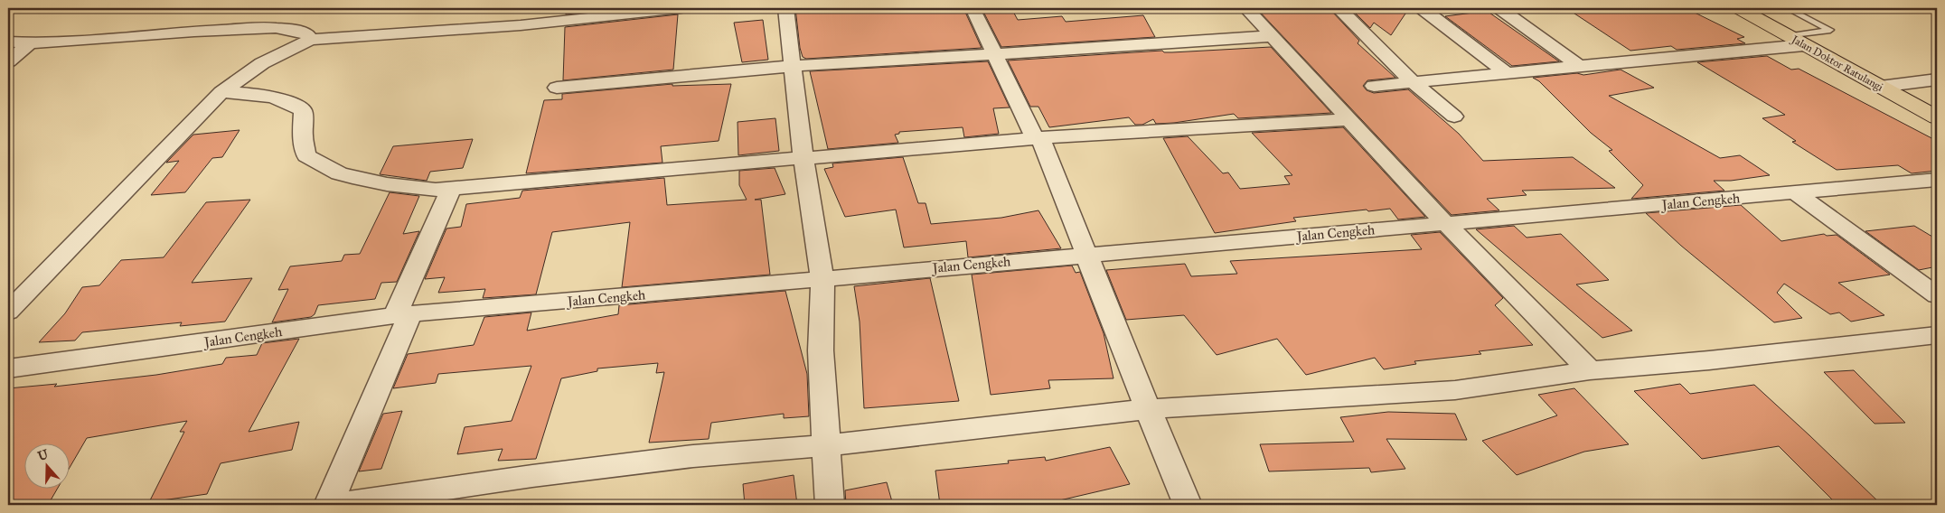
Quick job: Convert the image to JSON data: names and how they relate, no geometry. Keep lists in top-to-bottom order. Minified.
{"streets":{"highway":["Jalan Doktor Ratulangi"],"street":["Jalan Cengkeh"]},"north":"top"}
